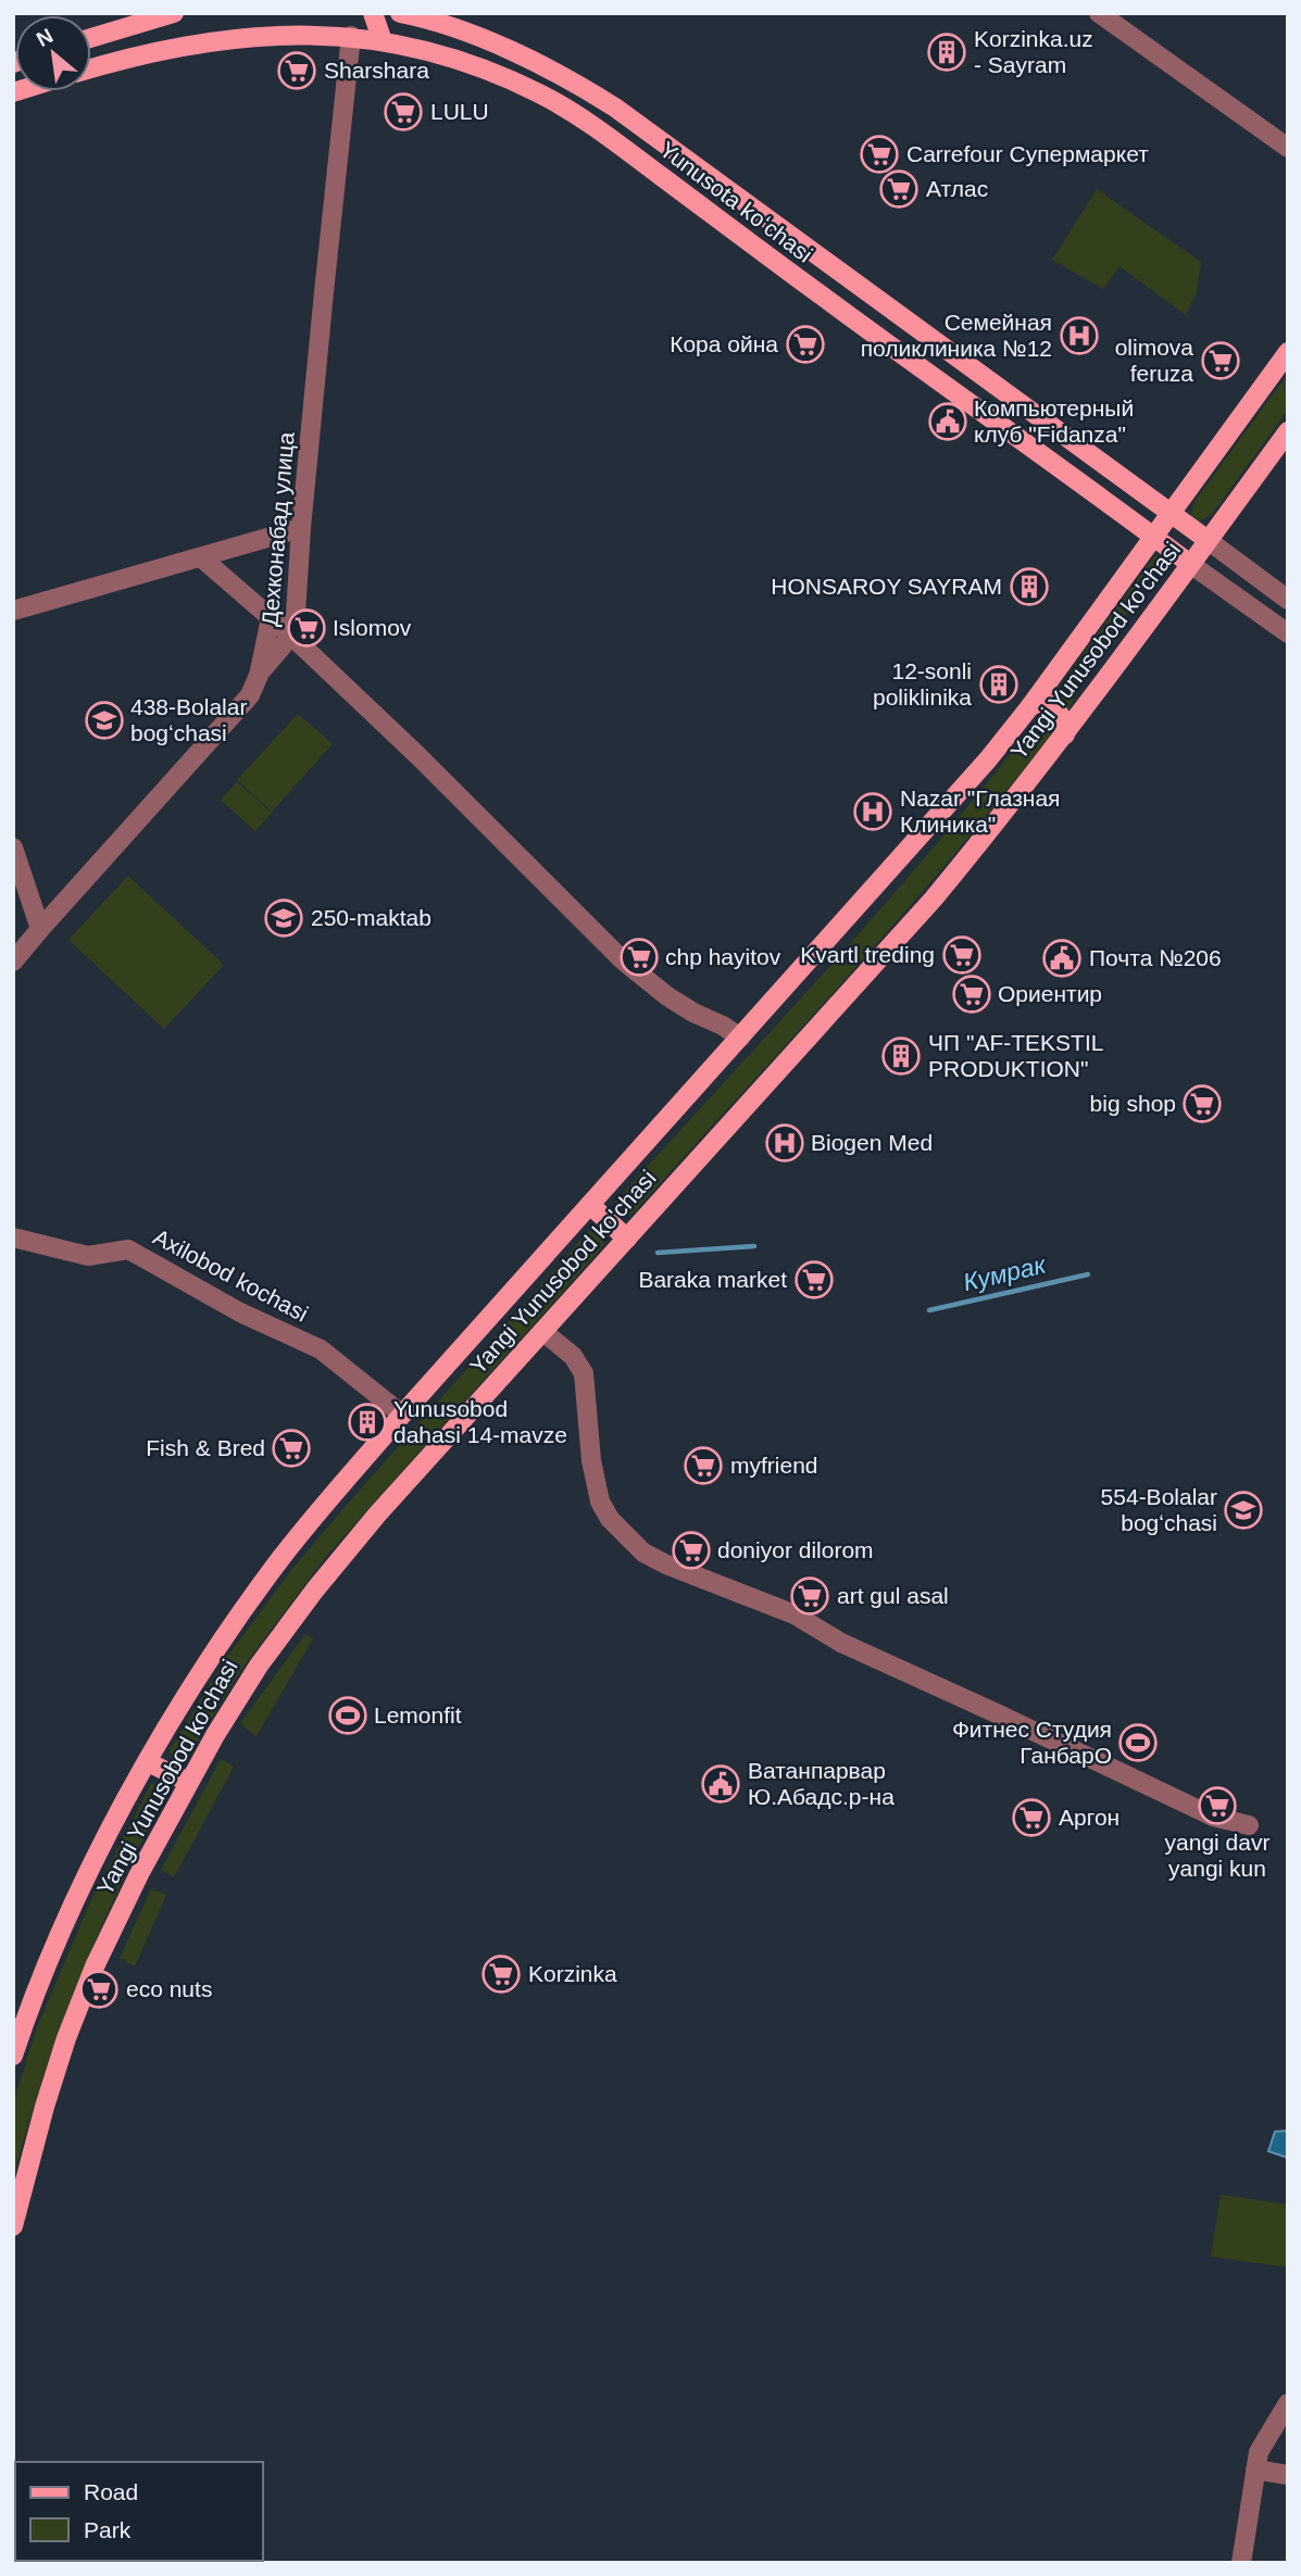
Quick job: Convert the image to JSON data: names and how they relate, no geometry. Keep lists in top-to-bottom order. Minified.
{"streets":{"main road":["Yunusota koʻchasi","Дехконабад улица","Yangi Yunusobod ko'chasi"],"street":["Axilobod kochasi"]},"crossings":[["Yunusota koʻchasi","Дехконабад улица"],["Yunusota koʻchasi","Yangi Yunusobod ko'chasi"],["Дехконабад улица","Yangi Yunusobod ko'chasi"],["Yangi Yunusobod ko'chasi","Axilobod kochasi"]],"water":["Кумрак"],"places":{"building":["Korzinka.uz - Sayram","HONSAROY SAYRAM","12-sonli poliklinika","ЧП \"AF-TEKSTIL PRODUKTION\"","Yunusobod dahasi 14-mavze"],"supermarket":["Sharshara","LULU","Carrefour Супермаркет","Атлас","Кора ойна","olimova feruza","Islomov","Kvartl treding","chp hayitov","Ориентир","big shop","Baraka market","Fish & Bred","myfriend","doniyor dilorom","art gul asal","yangi davr yangi kun","Аргон","Korzinka","eco nuts"],"hospital":["Семейная поликлиника №12","Nazar \"Глазная Клиника\"","Biogen Med"],"public building":["Компьютерный клуб \"Fidanza\"","Почта №206","Ватанпарвар Ю.Абадс.р-на"],"school or university":["438-Bolalar bogʻchasi","250-maktab","554-Bolalar bogʻchasi"],"sports":["Lemonfit","Фитнес Студия ГанбарО"]},"legend":["Road","Park"],"north":"top left"}
